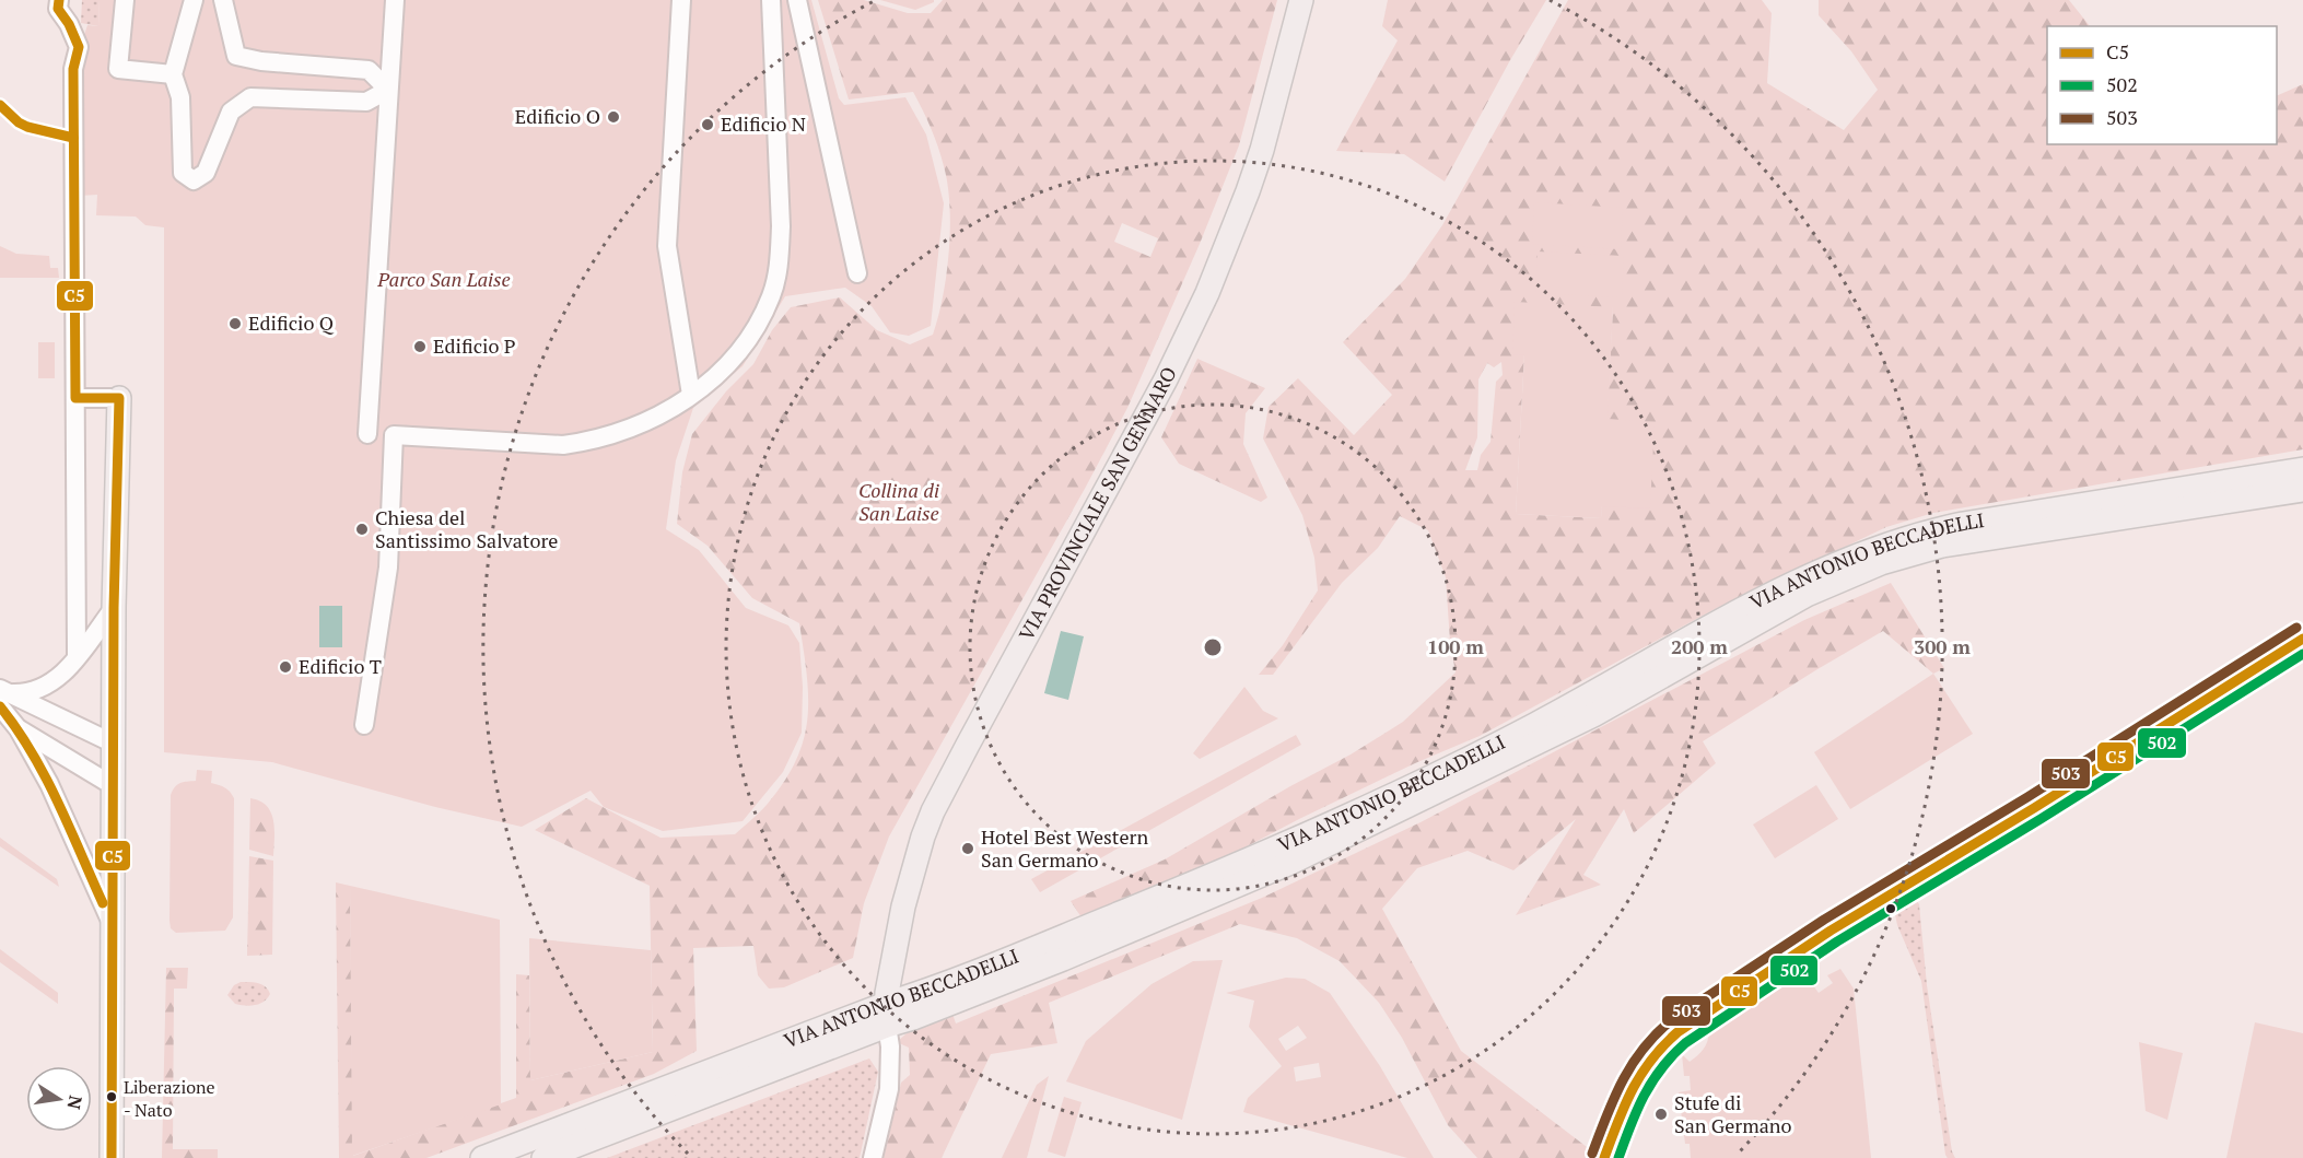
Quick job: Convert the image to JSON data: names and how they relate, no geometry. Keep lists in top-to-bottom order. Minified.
{"streets":{"main road":["VIA PROVINCIALE SAN GENNARO","VIA ANTONIO BECCADELLI"]},"crossings":[["VIA PROVINCIALE SAN GENNARO","VIA ANTONIO BECCADELLI"]],"parks":["Parco San Laise","Collina di San Laise"],"places":["Edificio O","Edificio N","Edificio Q","Edificio P","Chiesa del Santissimo Salvatore","Edificio T","Hotel Best Western San Germano","Liberazione - Nato","Stufe di San Germano"],"lines":["transit line C5","transit line 503","transit line 502"],"legend":["C5","502","503"],"north":"right","rings":["100 m","200 m","300 m"]}
